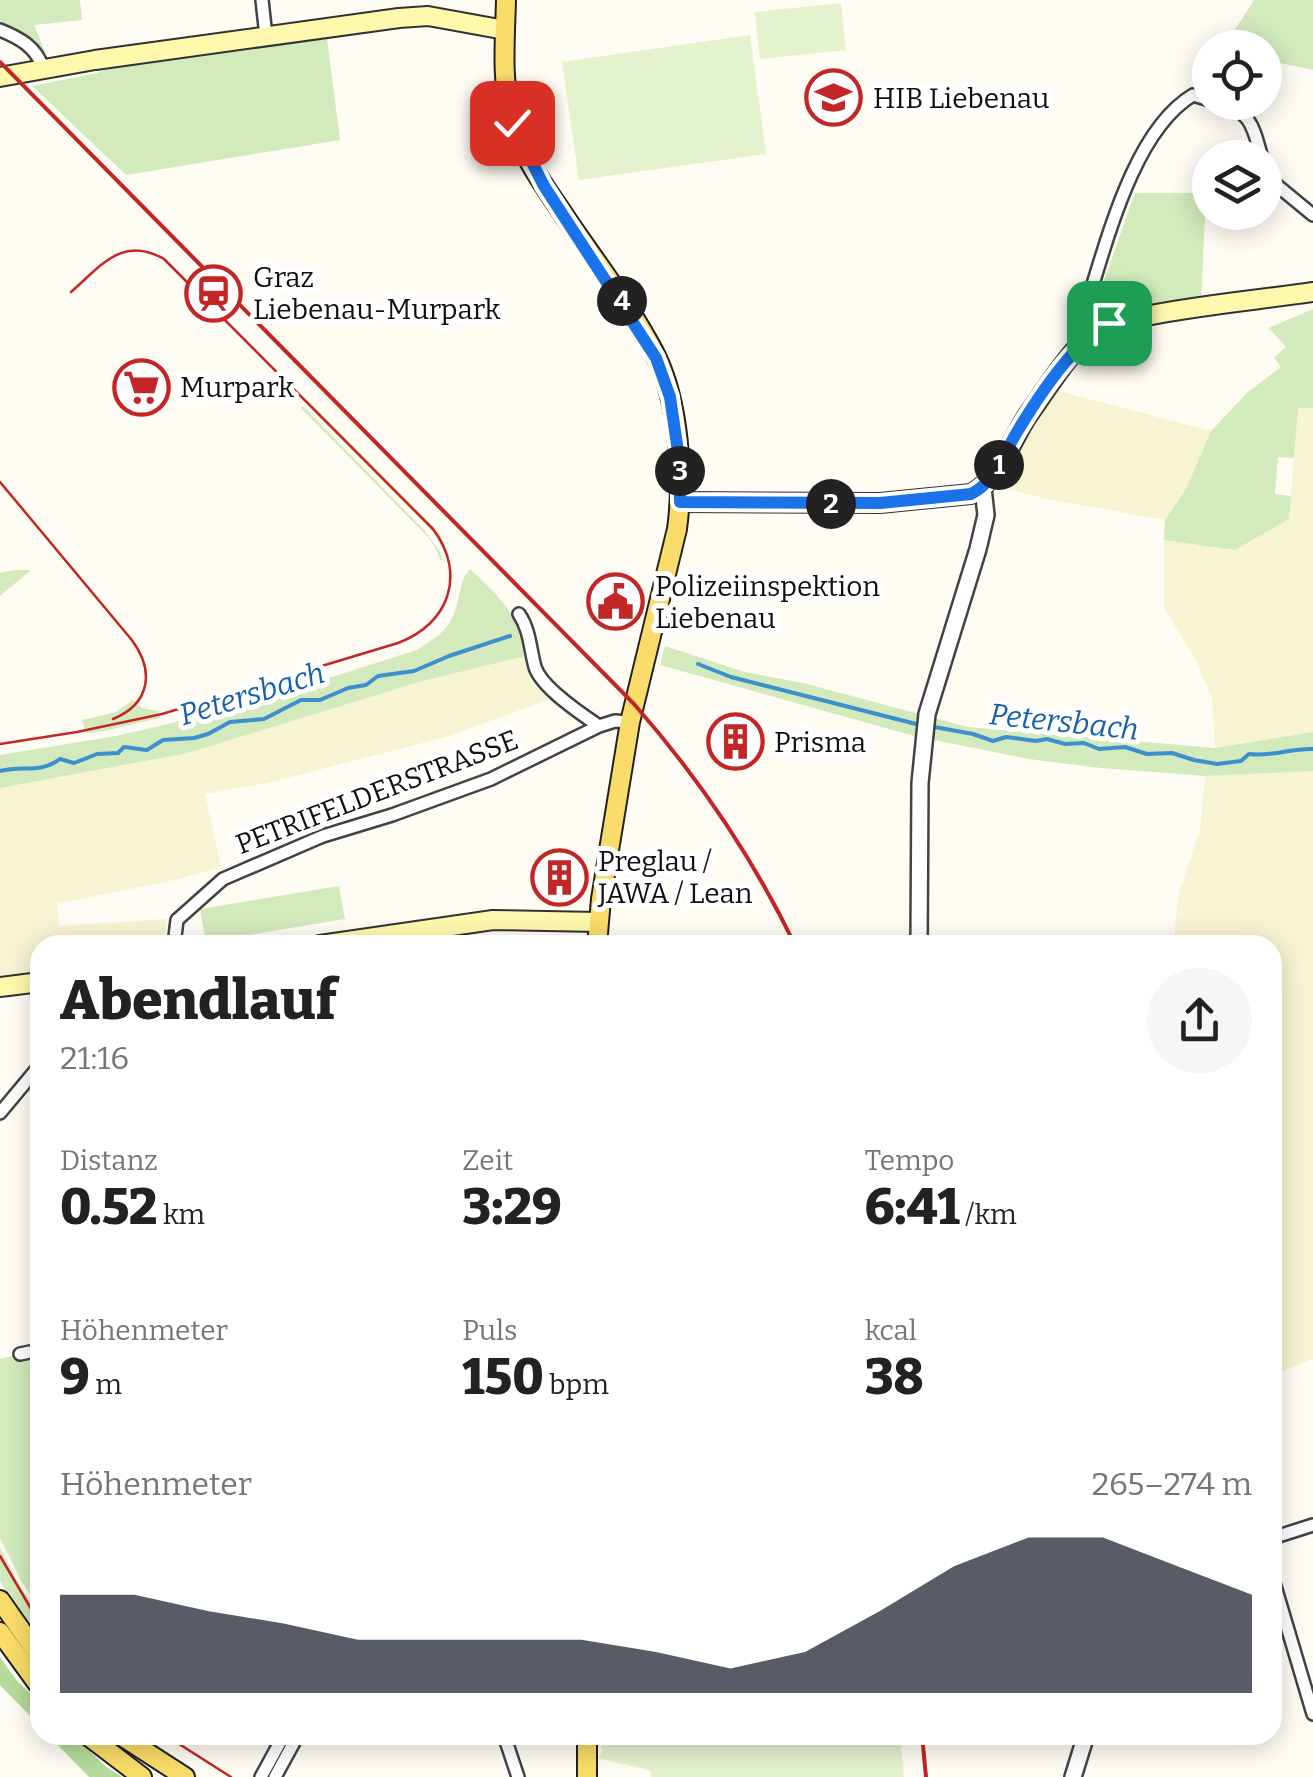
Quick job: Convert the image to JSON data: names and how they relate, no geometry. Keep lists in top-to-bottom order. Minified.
{"streets":{"street":["PETRIFELDERSTRASSE"]},"water":["Petersbach"],"places":{"school or university":["HIB Liebenau"],"station":["Graz Liebenau-Murpark"],"supermarket":["Murpark"],"public building":["Polizeiinspektion Liebenau"],"building":["Prisma","Preglau / JAWA / Lean"]},"page":{"pins":["4","1","3","2"],"heading":["Abendlauf","21:16"],"stats":[["Distanz","0.52 km"],["Zeit","3:29"],["Tempo","6:41 /km"],["Höhenmeter","9 m"],["Puls","150 bpm"],["kcal","38"]],"chart":["Höhenmeter","265–274 m"]}}
